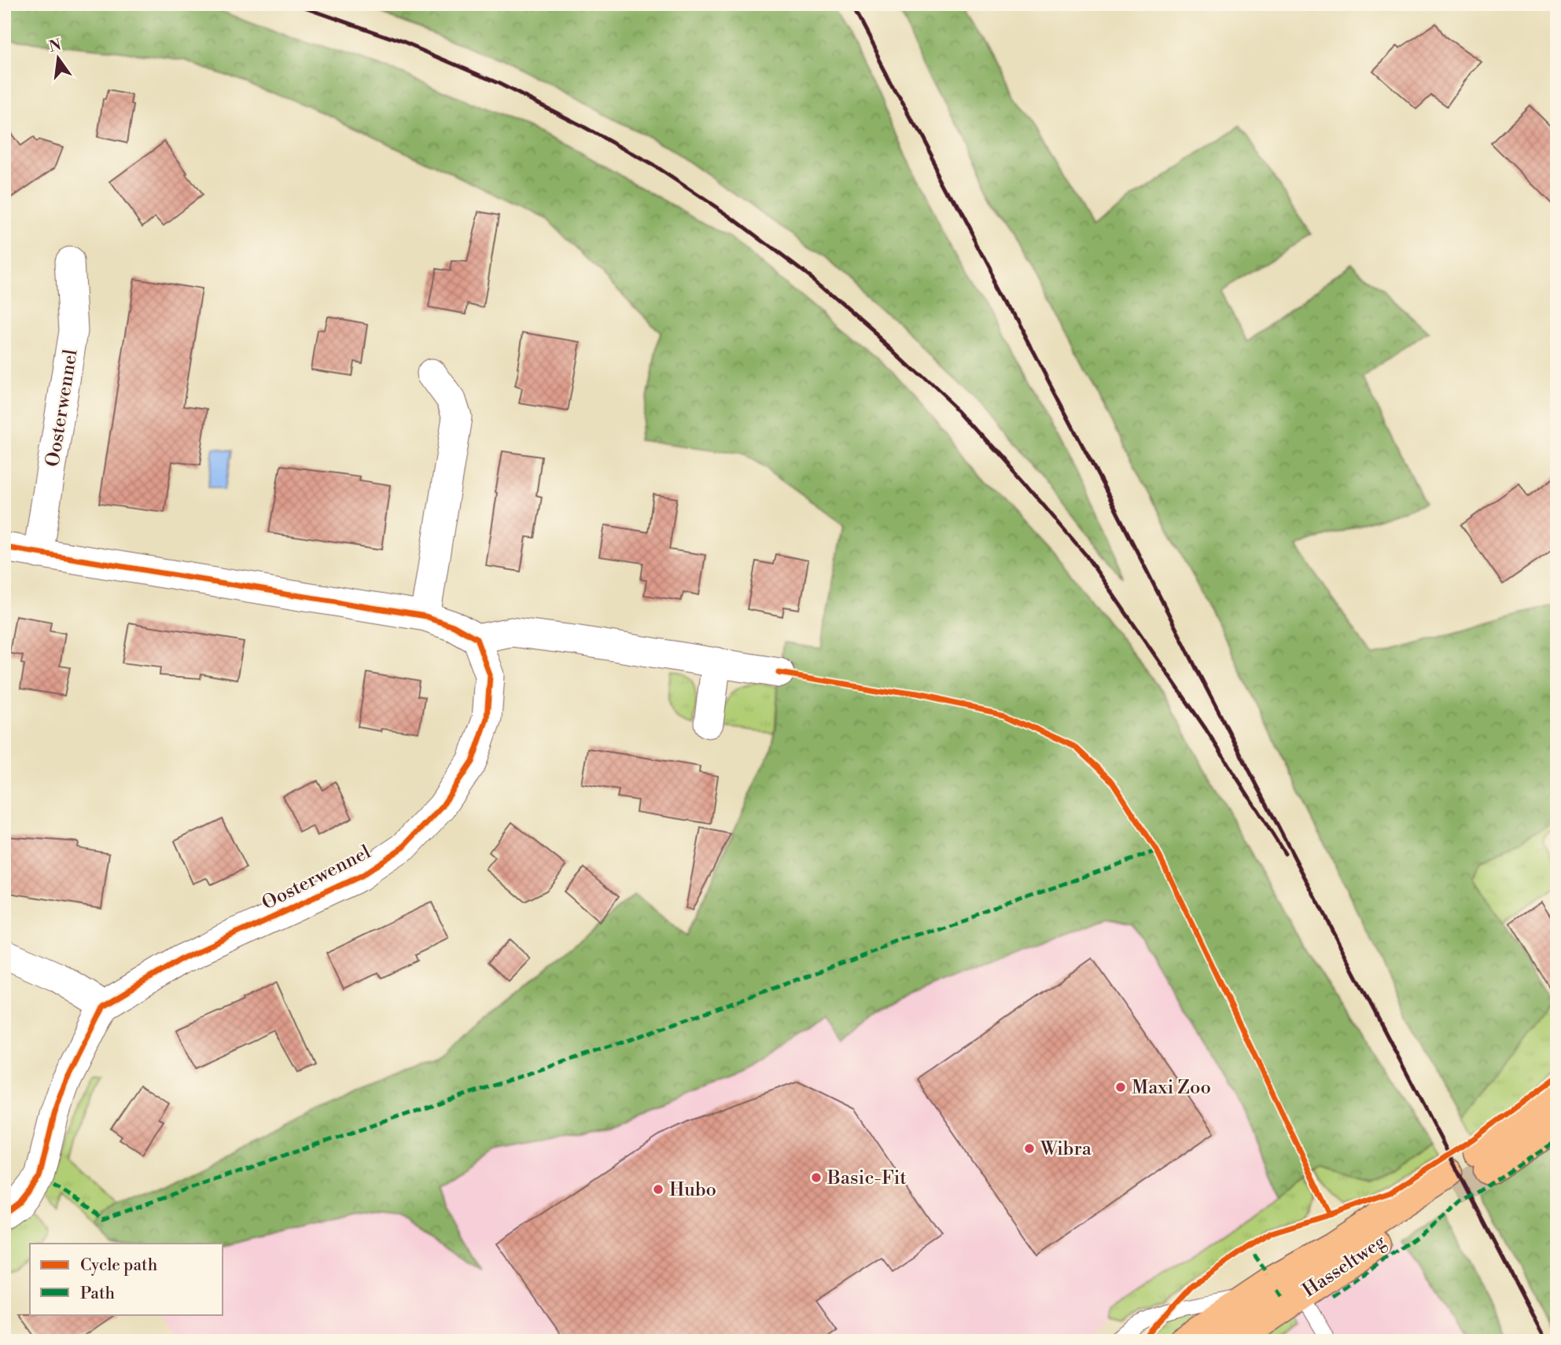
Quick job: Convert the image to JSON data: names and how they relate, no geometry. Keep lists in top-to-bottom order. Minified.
{"streets":{"main road":["Hasseltweg"],"street":["Oosterwennel"]},"places":["Maxi Zoo","Wibra","Basic-Fit","Hubo"],"legend":["Cycle path","Path"],"north":"top"}
